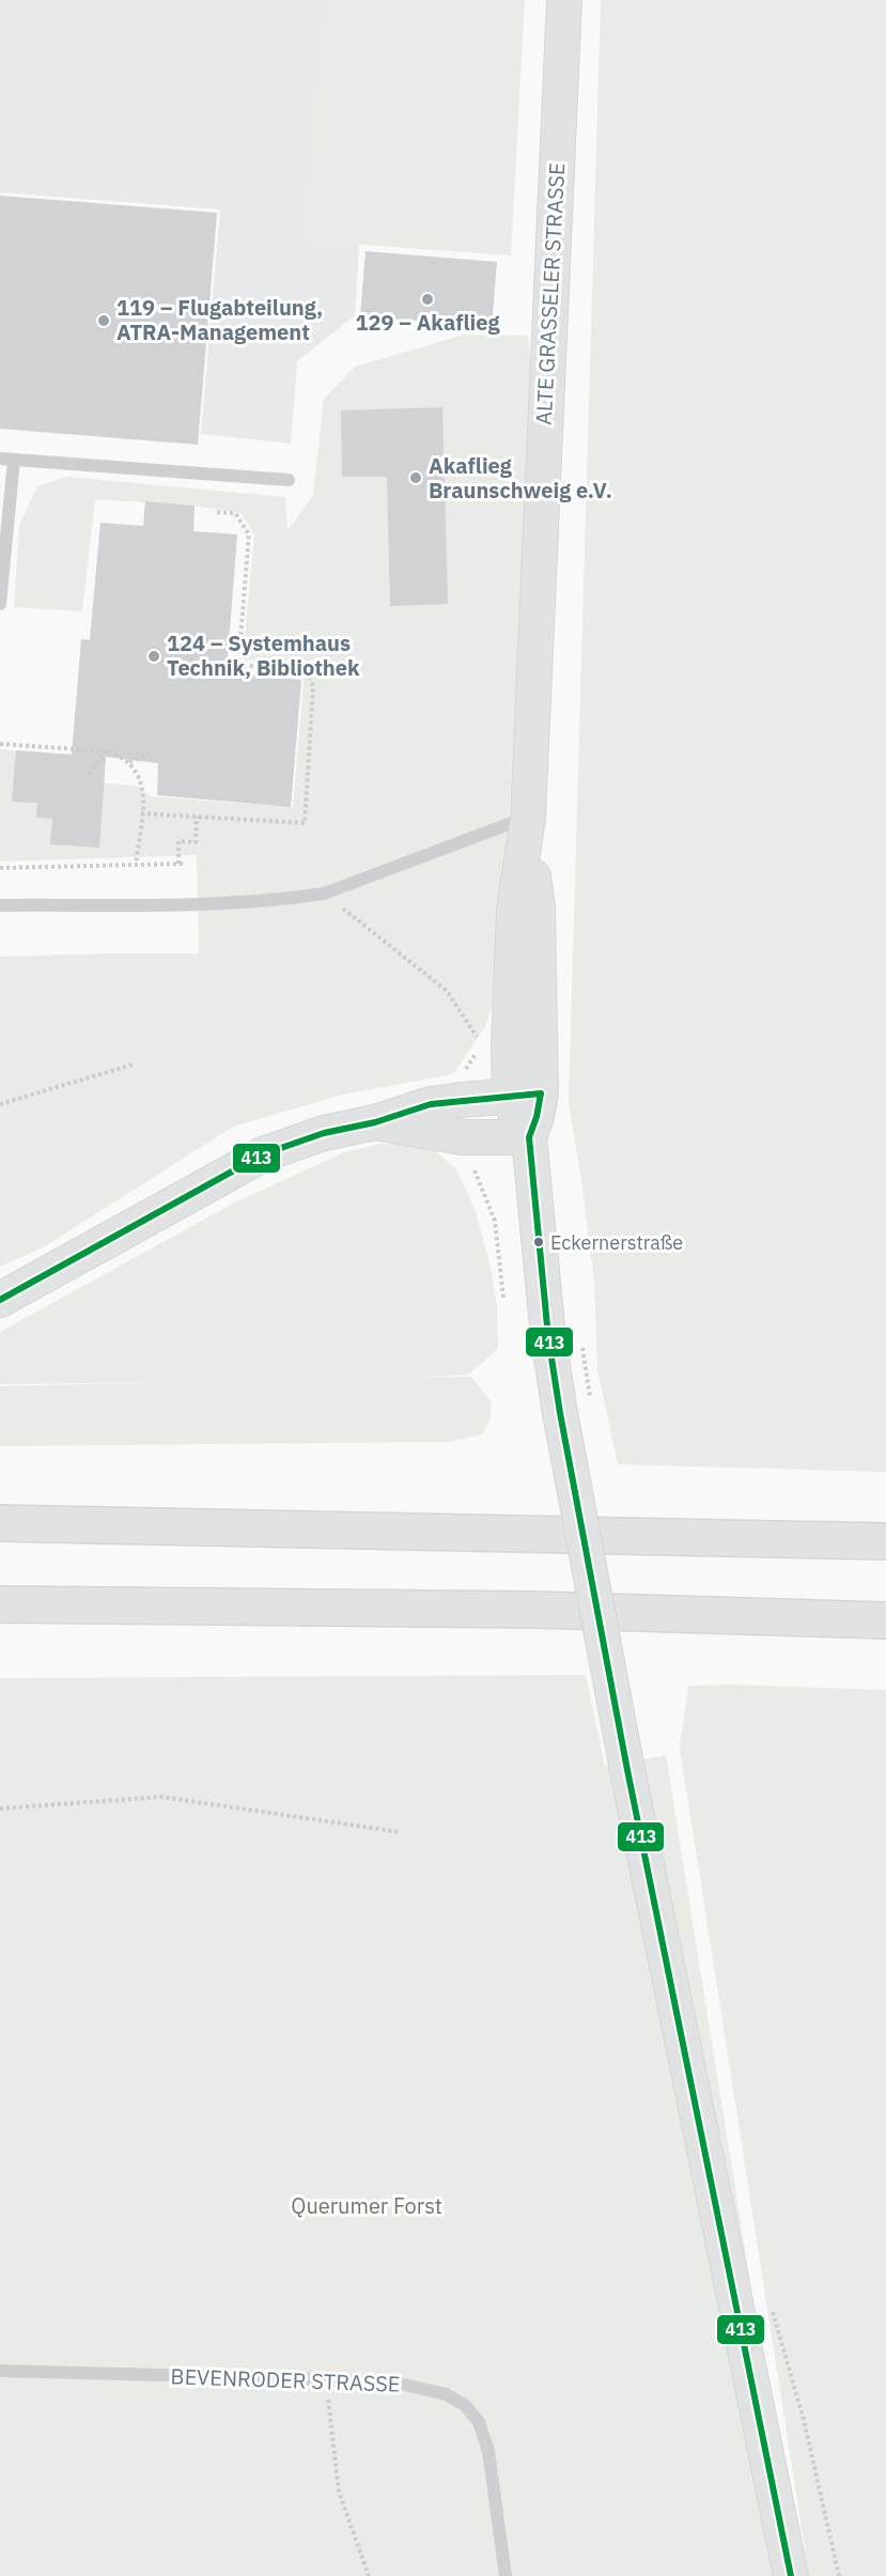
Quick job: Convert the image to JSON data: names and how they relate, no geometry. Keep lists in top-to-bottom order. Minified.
{"streets":{"main road":["ALTE GRASSELER STRASSE"],"lane":["BEVENRODER STRASSE"]},"parks":["Querumer Forst"],"places":["129 – Akaflieg","119 – Flugabteilung, ATRA-Management","Akaflieg Braunschweig e.V.","124 – Systemhaus Technik, Bibliothek","Eckernerstraße"],"lines":["transit line 413"]}
